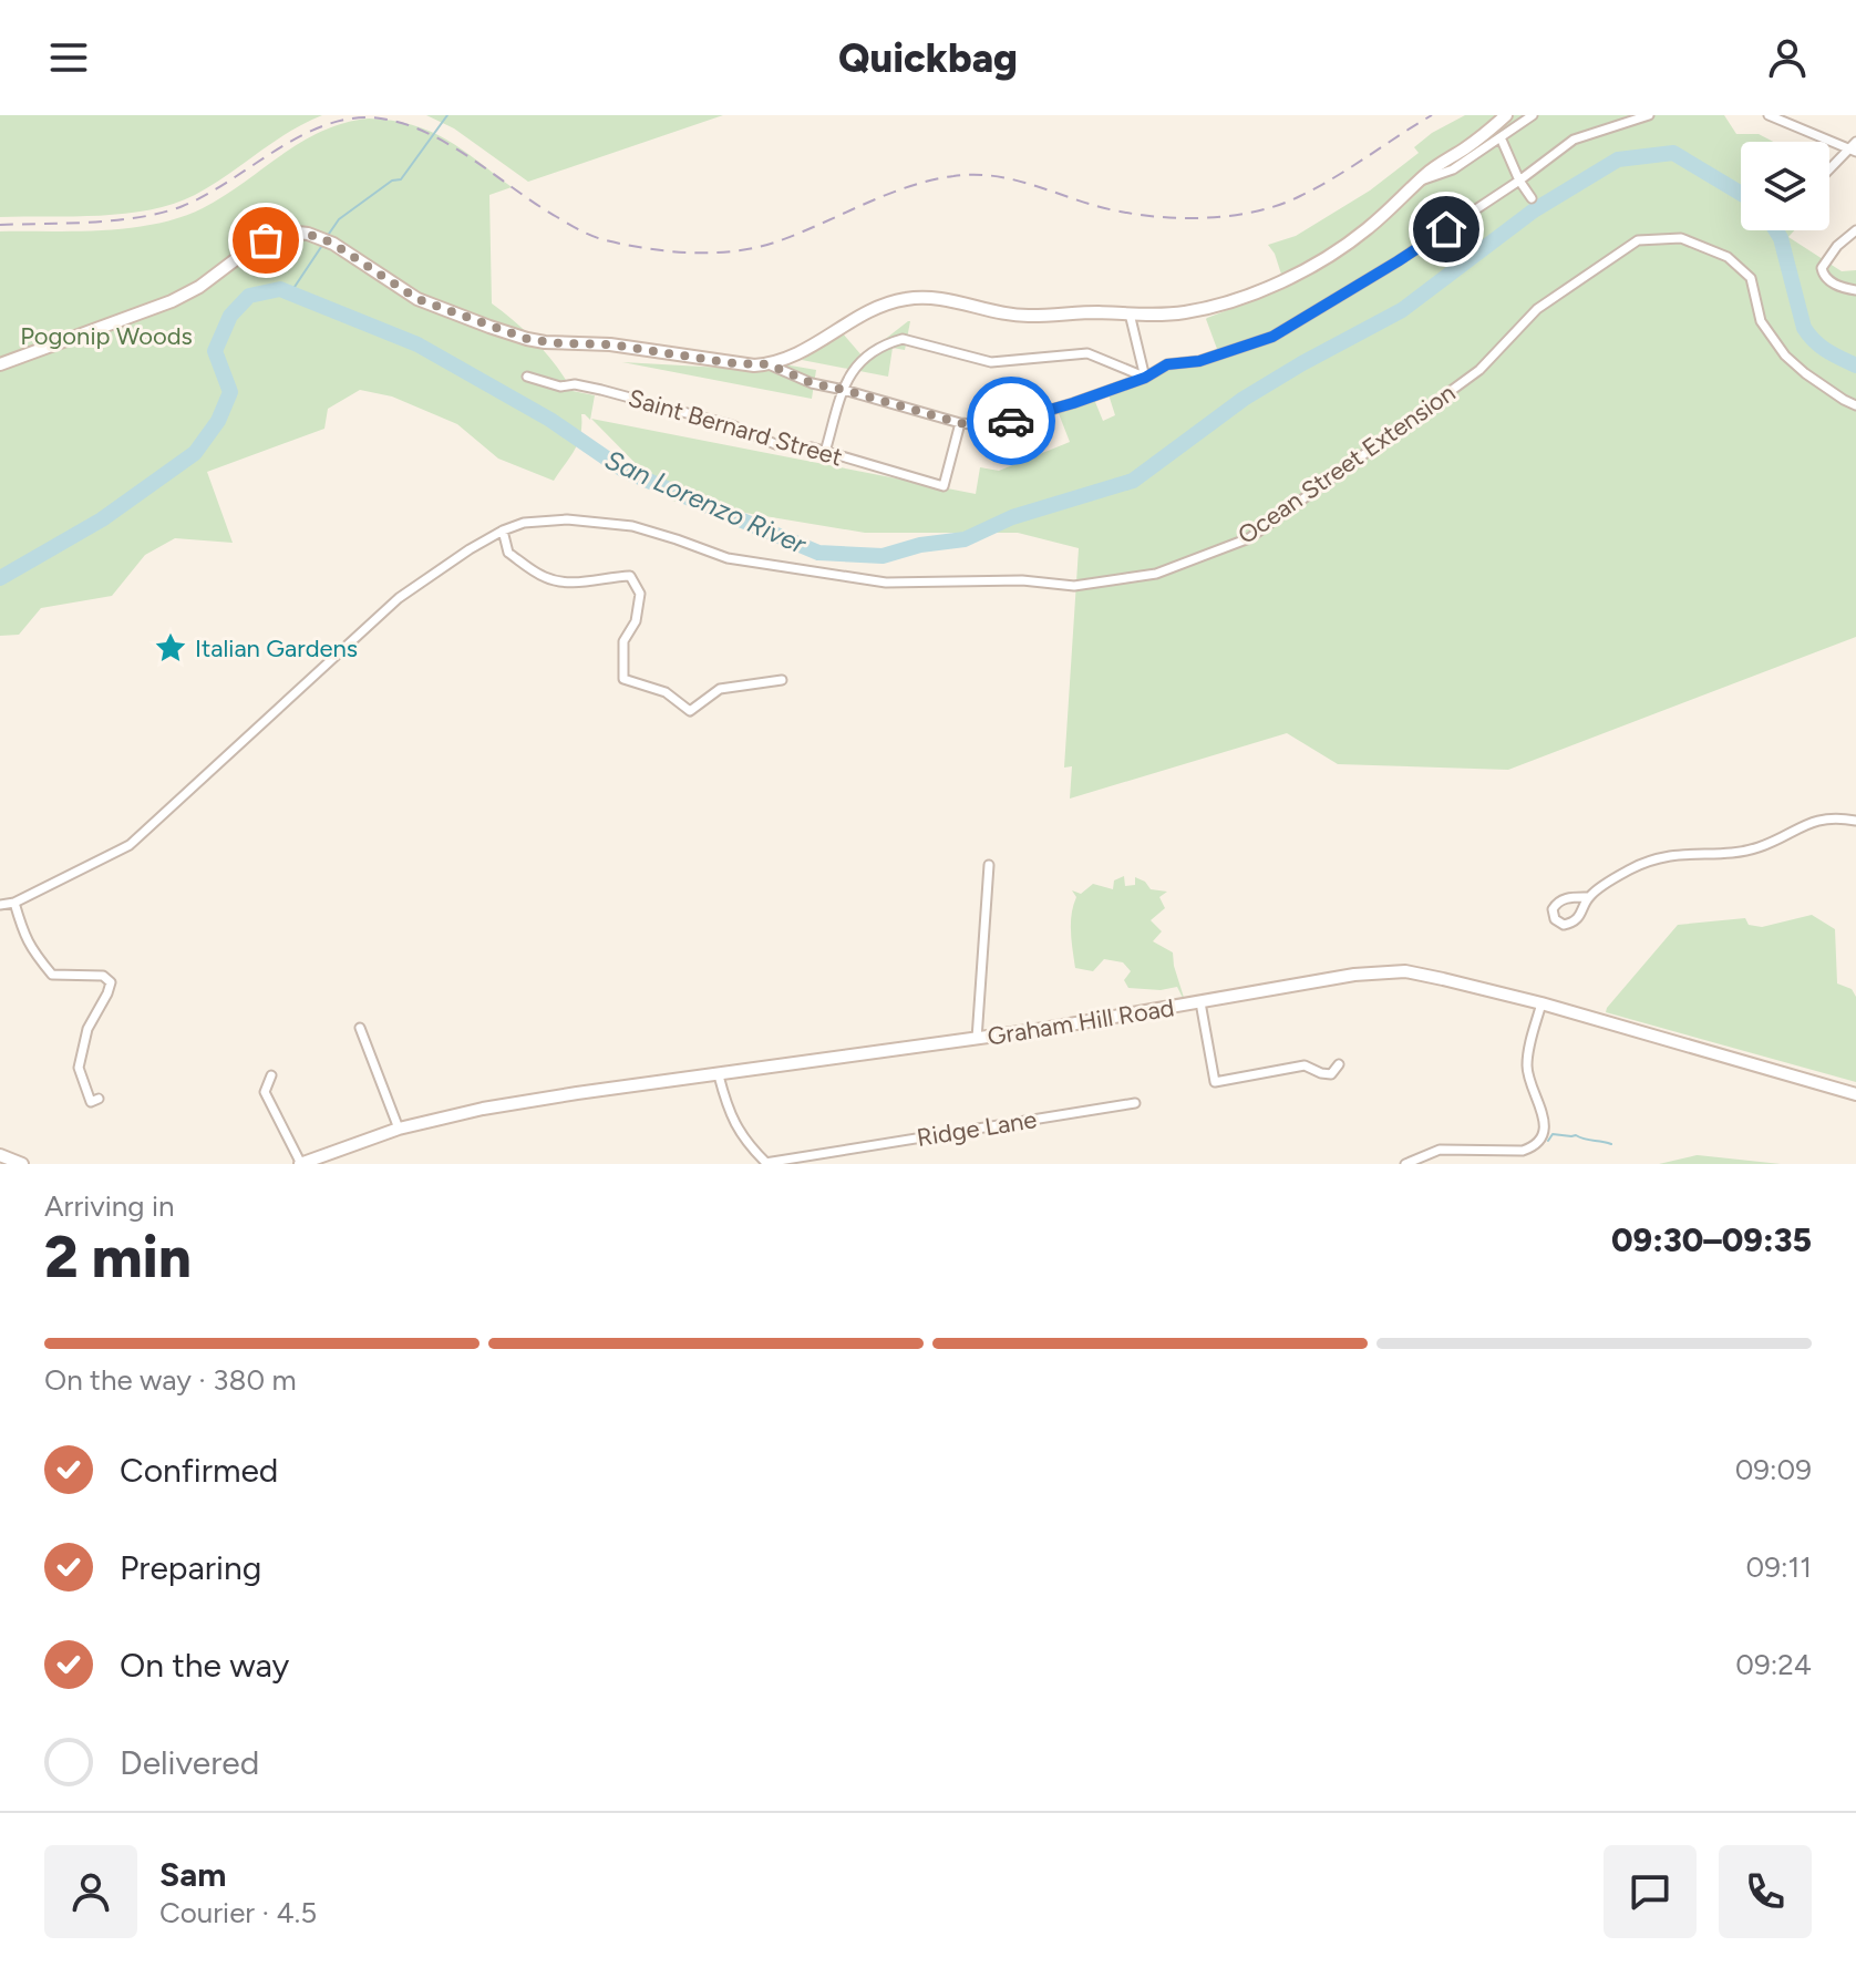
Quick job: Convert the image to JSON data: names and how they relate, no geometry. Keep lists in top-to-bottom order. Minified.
{"streets":{"main road":["Graham Hill Road"],"street":["Saint Bernard Street","Ocean Street Extension","Ridge Lane"]},"water":["San Lorenzo River"],"parks":["Pogonip Woods"],"places":{"place":["Italian Gardens"]},"page":{"header":"Quickbag","heading":["2 min","Arriving in","09:30–09:35"],"panel":["Sam","Courier · 4.5"],"bar":"On the way · 380 m","list":[["Confirmed","09:09"],["Preparing","09:11"],["On the way","09:24"],"Delivered"]}}
